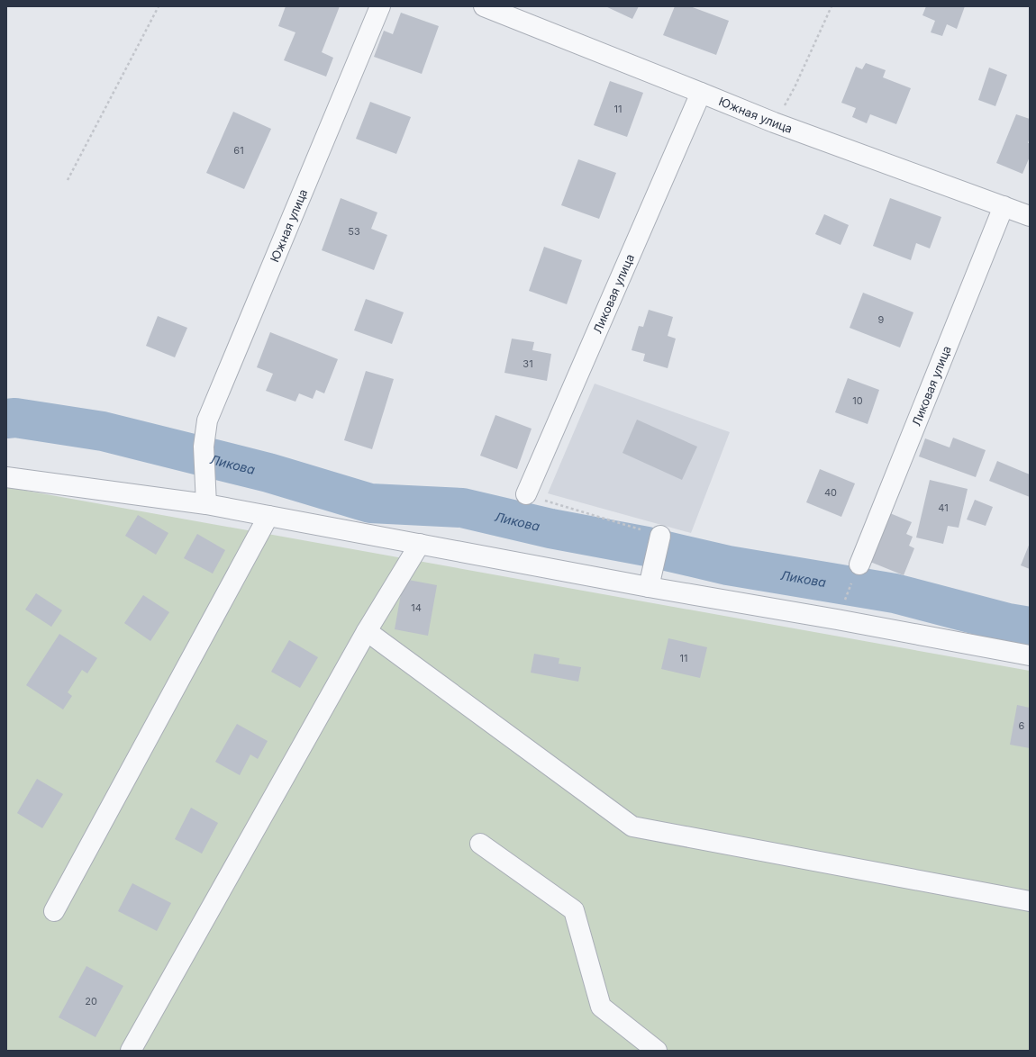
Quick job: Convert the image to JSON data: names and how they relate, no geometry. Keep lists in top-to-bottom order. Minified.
{"streets":{"street":["Южная улица","Ликовая улица"]},"crossings":[["Южная улица","Ликовая улица"]],"water":["Ликова"],"house_numbers":["11","61","53","9","31","10","40","41","14","11","6","20"]}
